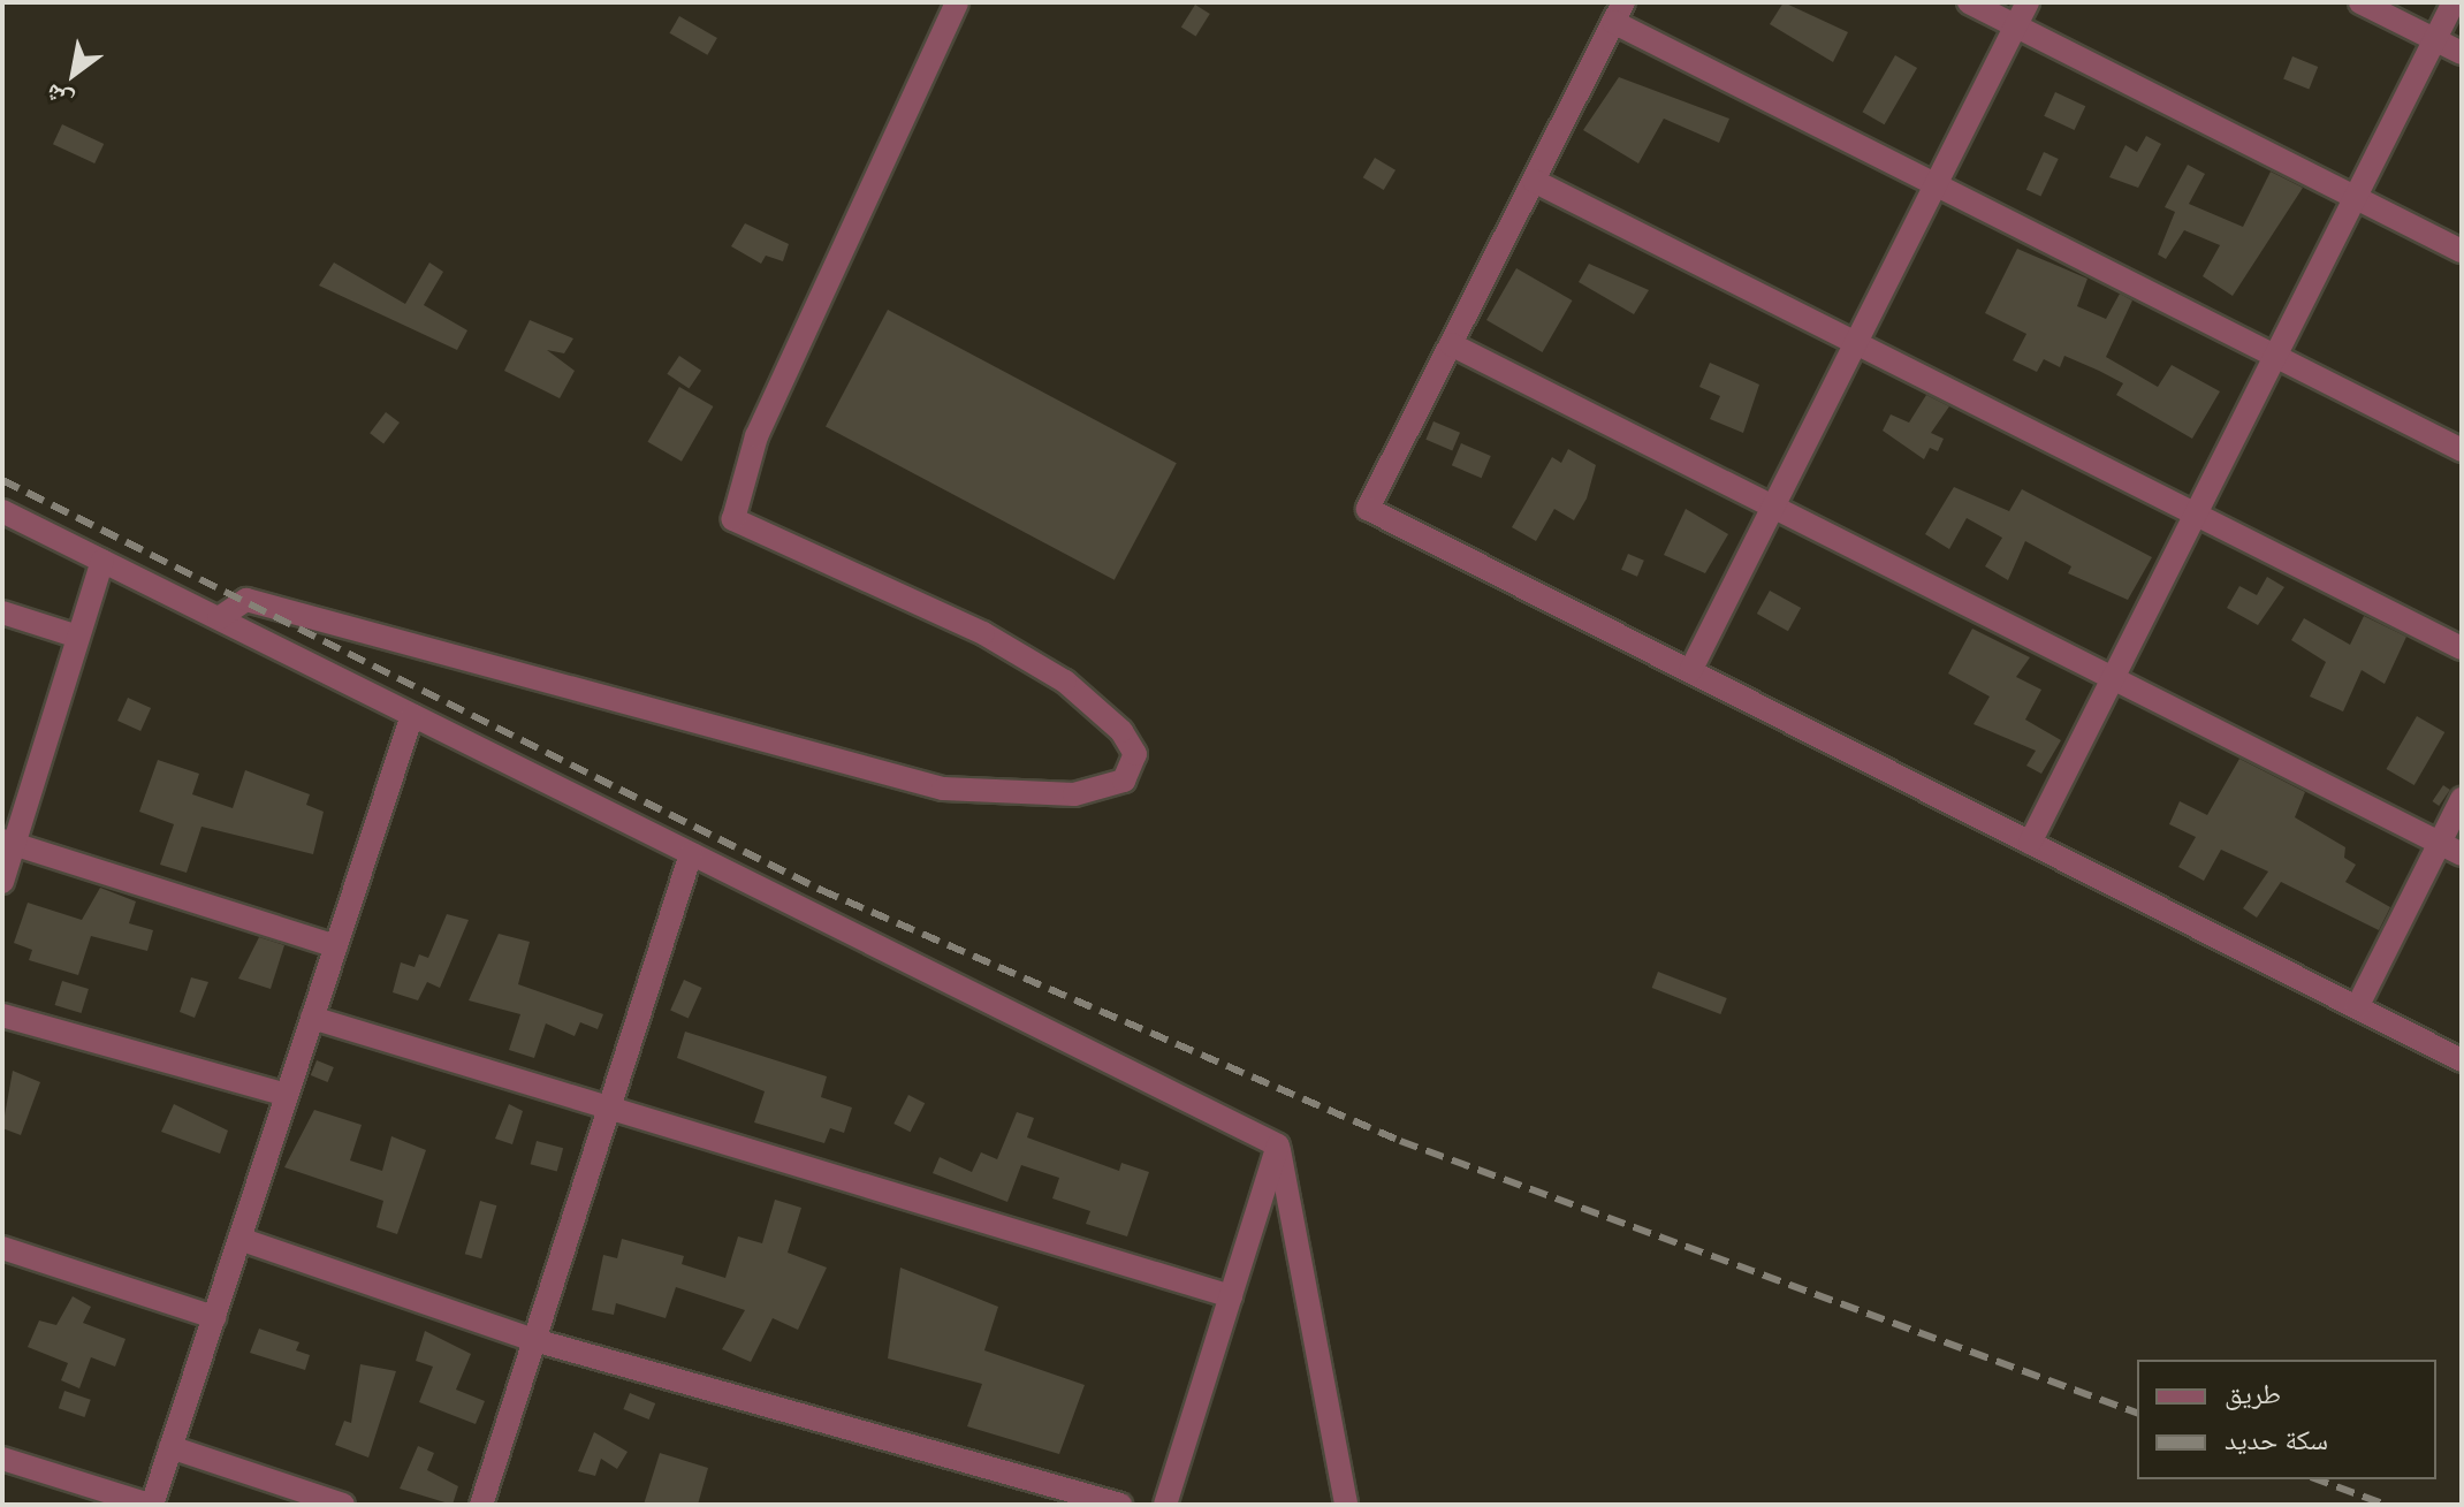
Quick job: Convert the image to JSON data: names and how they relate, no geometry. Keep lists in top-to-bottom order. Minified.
{"legend":["طريق","سكة حديد"],"north":"bottom left"}
